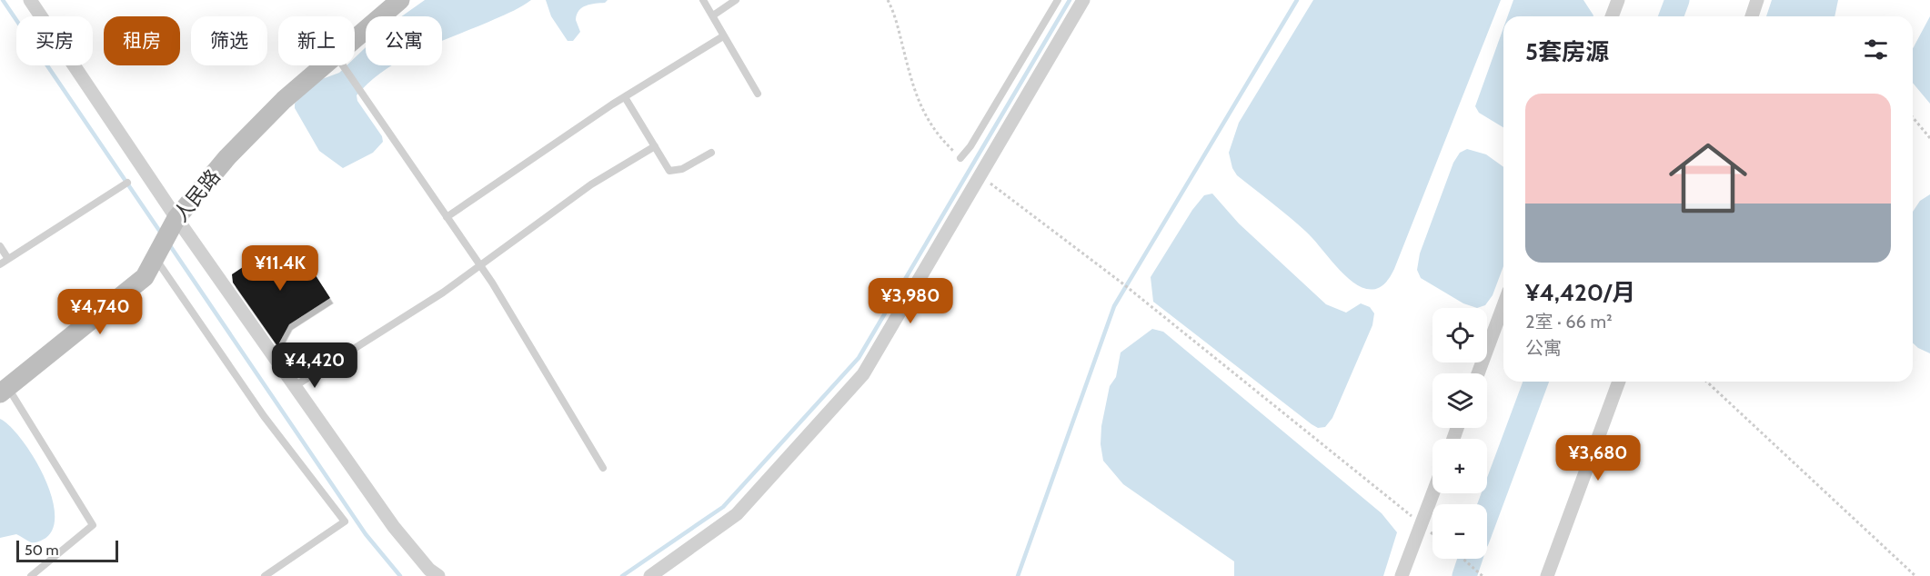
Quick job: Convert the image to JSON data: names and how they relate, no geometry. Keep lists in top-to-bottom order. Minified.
{"streets":{"street":["人民路"]},"scale_bar":"50 m","page":{"chip":["买房","租房","筛选","新上","公寓"],"heading":"5套房源","list":[{"name":"¥4,420/月","note":"2室 · 66 m² · 公寓"}],"price":["¥11.4K","¥3,980","¥4,740","¥4,420","¥3,680"],"map_buttons":["+","−"],"scale":"50 m"}}
